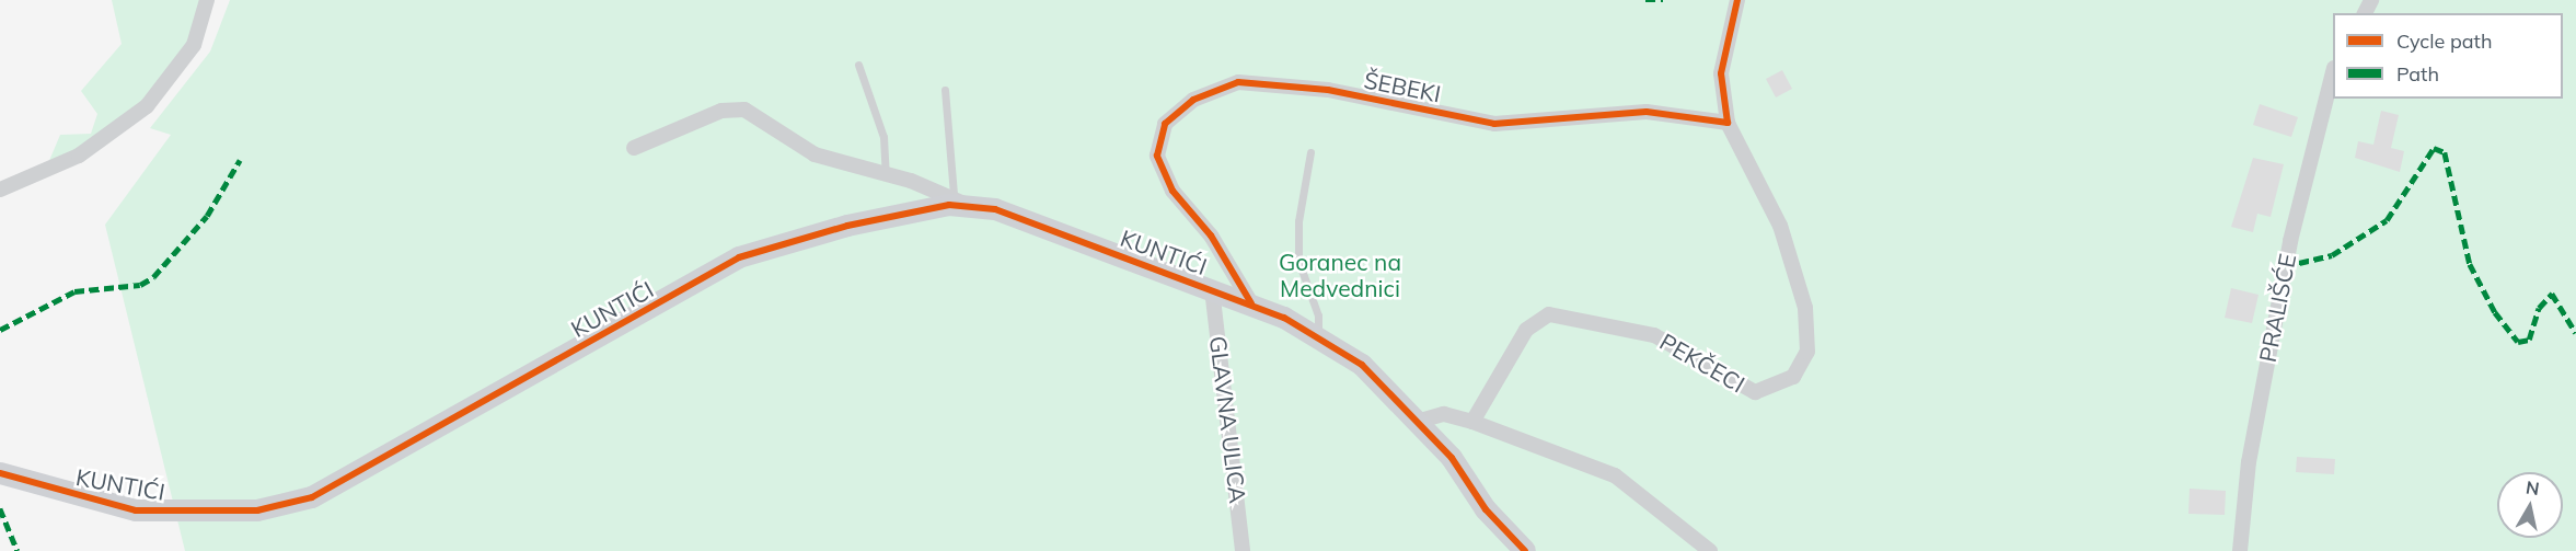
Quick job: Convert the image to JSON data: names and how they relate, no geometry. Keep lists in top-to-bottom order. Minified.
{"streets":{"street":["ŠEBEKI","KUNTIĆI","PRALIŠĆE","PEKČECI","GLAVNA ULICA"]},"crossings":[["ŠEBEKI","KUNTIĆI"],["ŠEBEKI","PEKČECI"],["KUNTIĆI","GLAVNA ULICA"]],"parks":["Goranec na Medvednici"],"legend":["Cycle path","Path"],"north":"top"}
